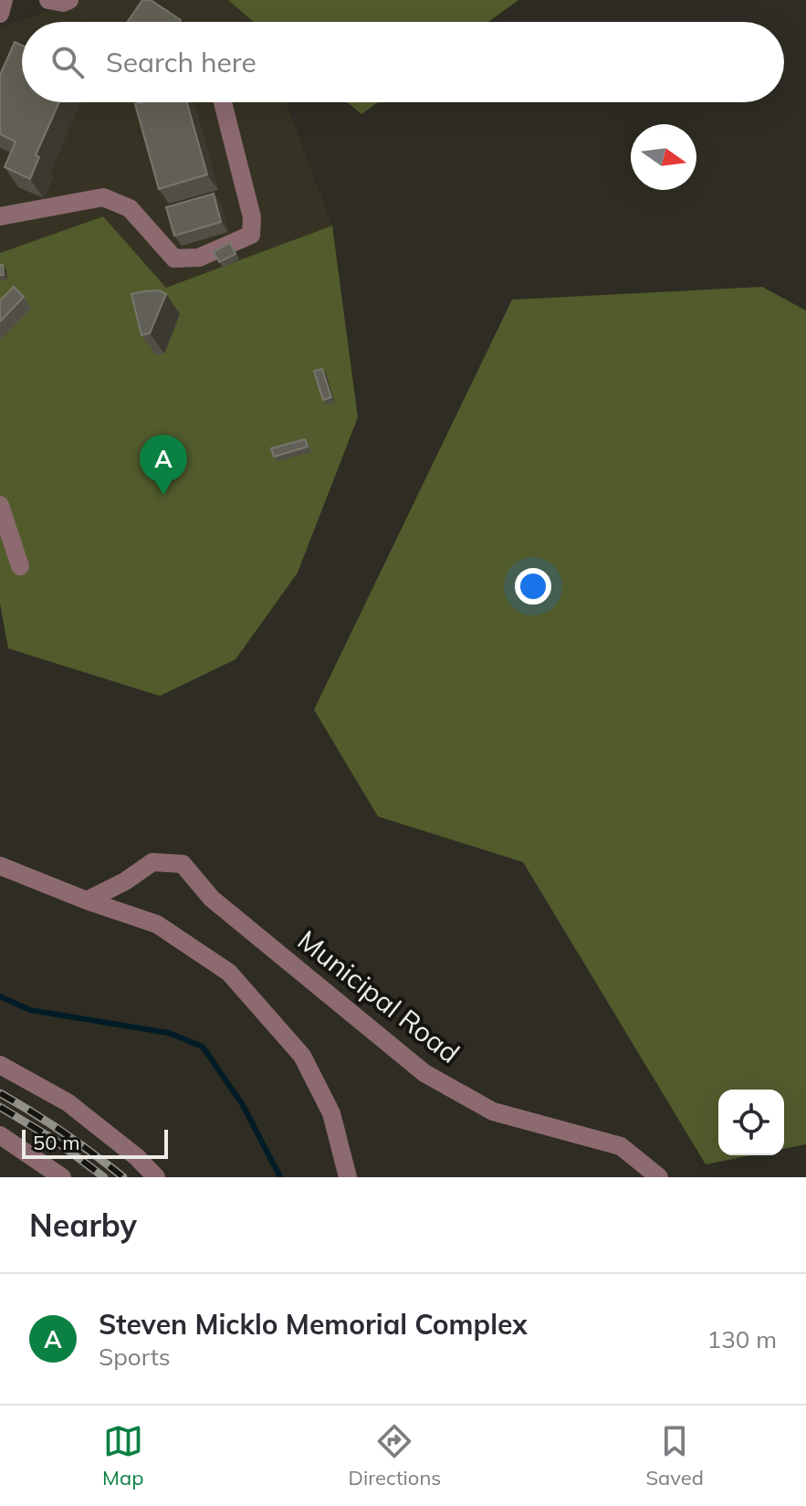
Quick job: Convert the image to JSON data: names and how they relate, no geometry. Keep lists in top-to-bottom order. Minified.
{"streets":{"street":["Municipal Road"]},"scale_bar":"50 m","north":"right","page":{"search":"Search here","pins":"A","scale":"50 m","heading":"Nearby","list":[{"mark":"A","name":"Steven Micklo Memorial Complex","note":"Sports","value":"130 m"}],"nav":["Map","Directions","Saved"]}}
